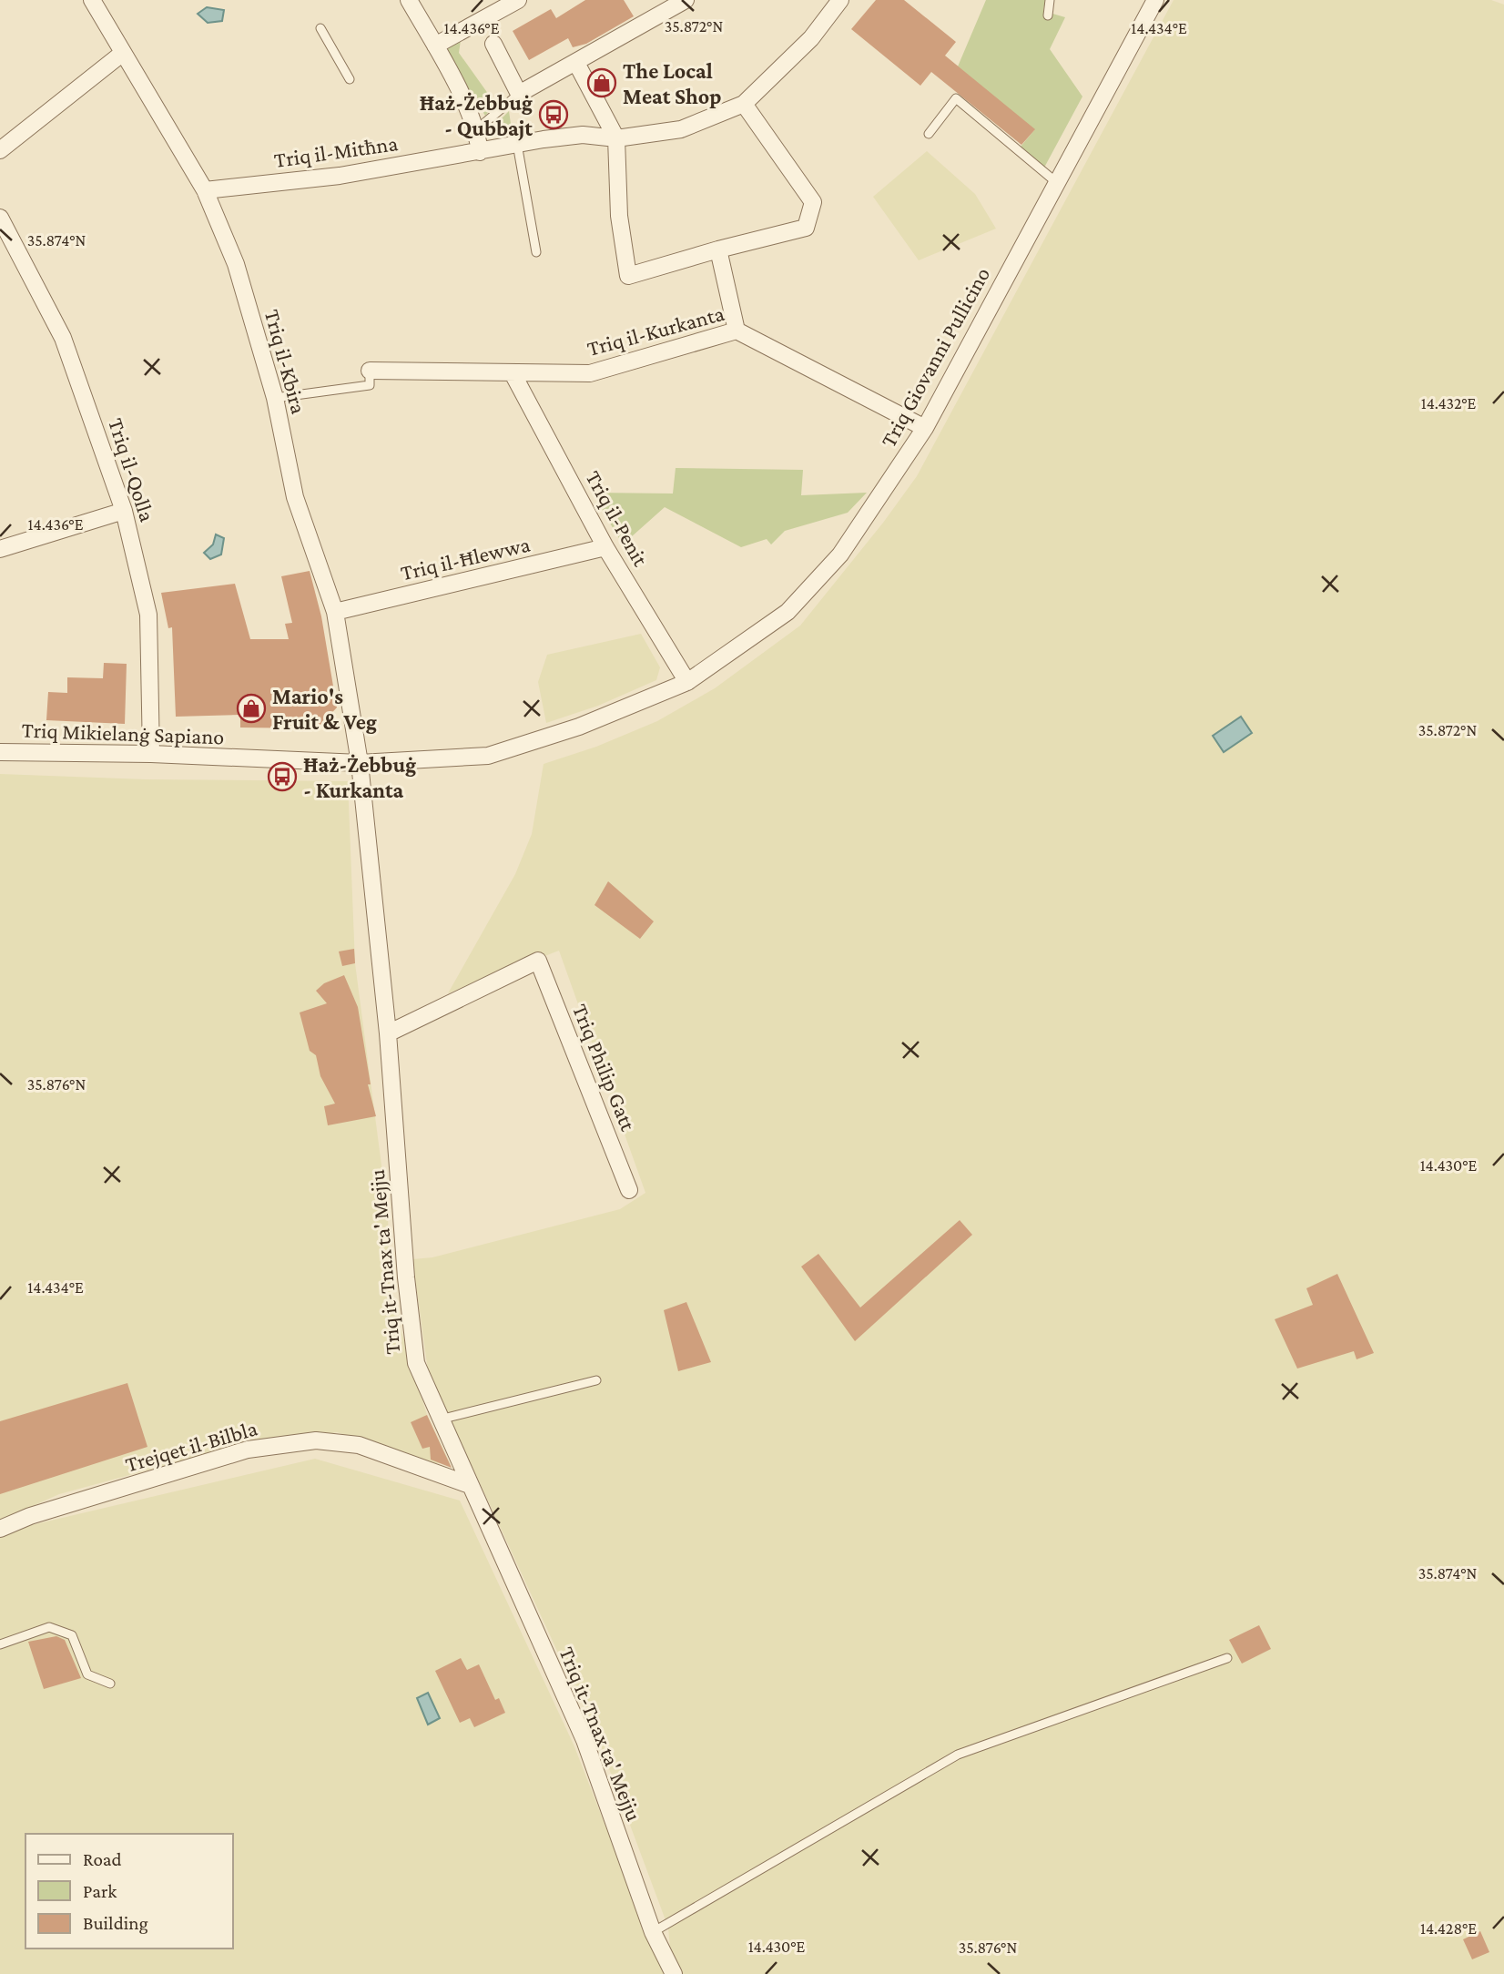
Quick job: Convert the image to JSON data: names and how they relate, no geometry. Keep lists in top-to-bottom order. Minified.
{"streets":{"street":["Triq il-Mitħna","Triq il-Kurkanta","Triq Giovanni Pullicino","Triq il-Kbira","Triq il-Qolla","Triq il-Penit","Triq il-Ħlewwa","Triq Mikielanġ Sapiano","Triq Philip Gatt","Triq it-Tnax ta' Mejju","Trejqet il-Bilbla"]},"crossings":[["Triq il-Mitħna","Triq il-Kbira"],["Triq il-Kurkanta","Triq Giovanni Pullicino"],["Triq il-Kurkanta","Triq il-Kbira"],["Triq il-Kurkanta","Triq il-Penit"],["Triq Giovanni Pullicino","Triq il-Kbira"],["Triq Giovanni Pullicino","Triq il-Penit"],["Triq Giovanni Pullicino","Triq Mikielanġ Sapiano"],["Triq Giovanni Pullicino","Triq it-Tnax ta' Mejju"],["Triq il-Kbira","Triq il-Ħlewwa"],["Triq il-Kbira","Triq Mikielanġ Sapiano"],["Triq il-Kbira","Triq it-Tnax ta' Mejju"],["Triq il-Qolla","Triq Mikielanġ Sapiano"],["Triq il-Penit","Triq il-Ħlewwa"],["Triq Mikielanġ Sapiano","Triq it-Tnax ta' Mejju"],["Triq Philip Gatt","Triq it-Tnax ta' Mejju"],["Triq it-Tnax ta' Mejju","Trejqet il-Bilbla"]],"places":{"shop":["The Local Meat Shop","Mario's Fruit & Veg"],"bus stop":["Ħaż-Żebbuġ - Qubbajt","Ħaż-Żebbuġ - Kurkanta"]},"legend":["Road","Park","Building"],"coordinates":["35.872°N","14.436°E","14.434°E","35.874°N","14.432°E","35.876°N","14.430°E","14.428°E"]}
